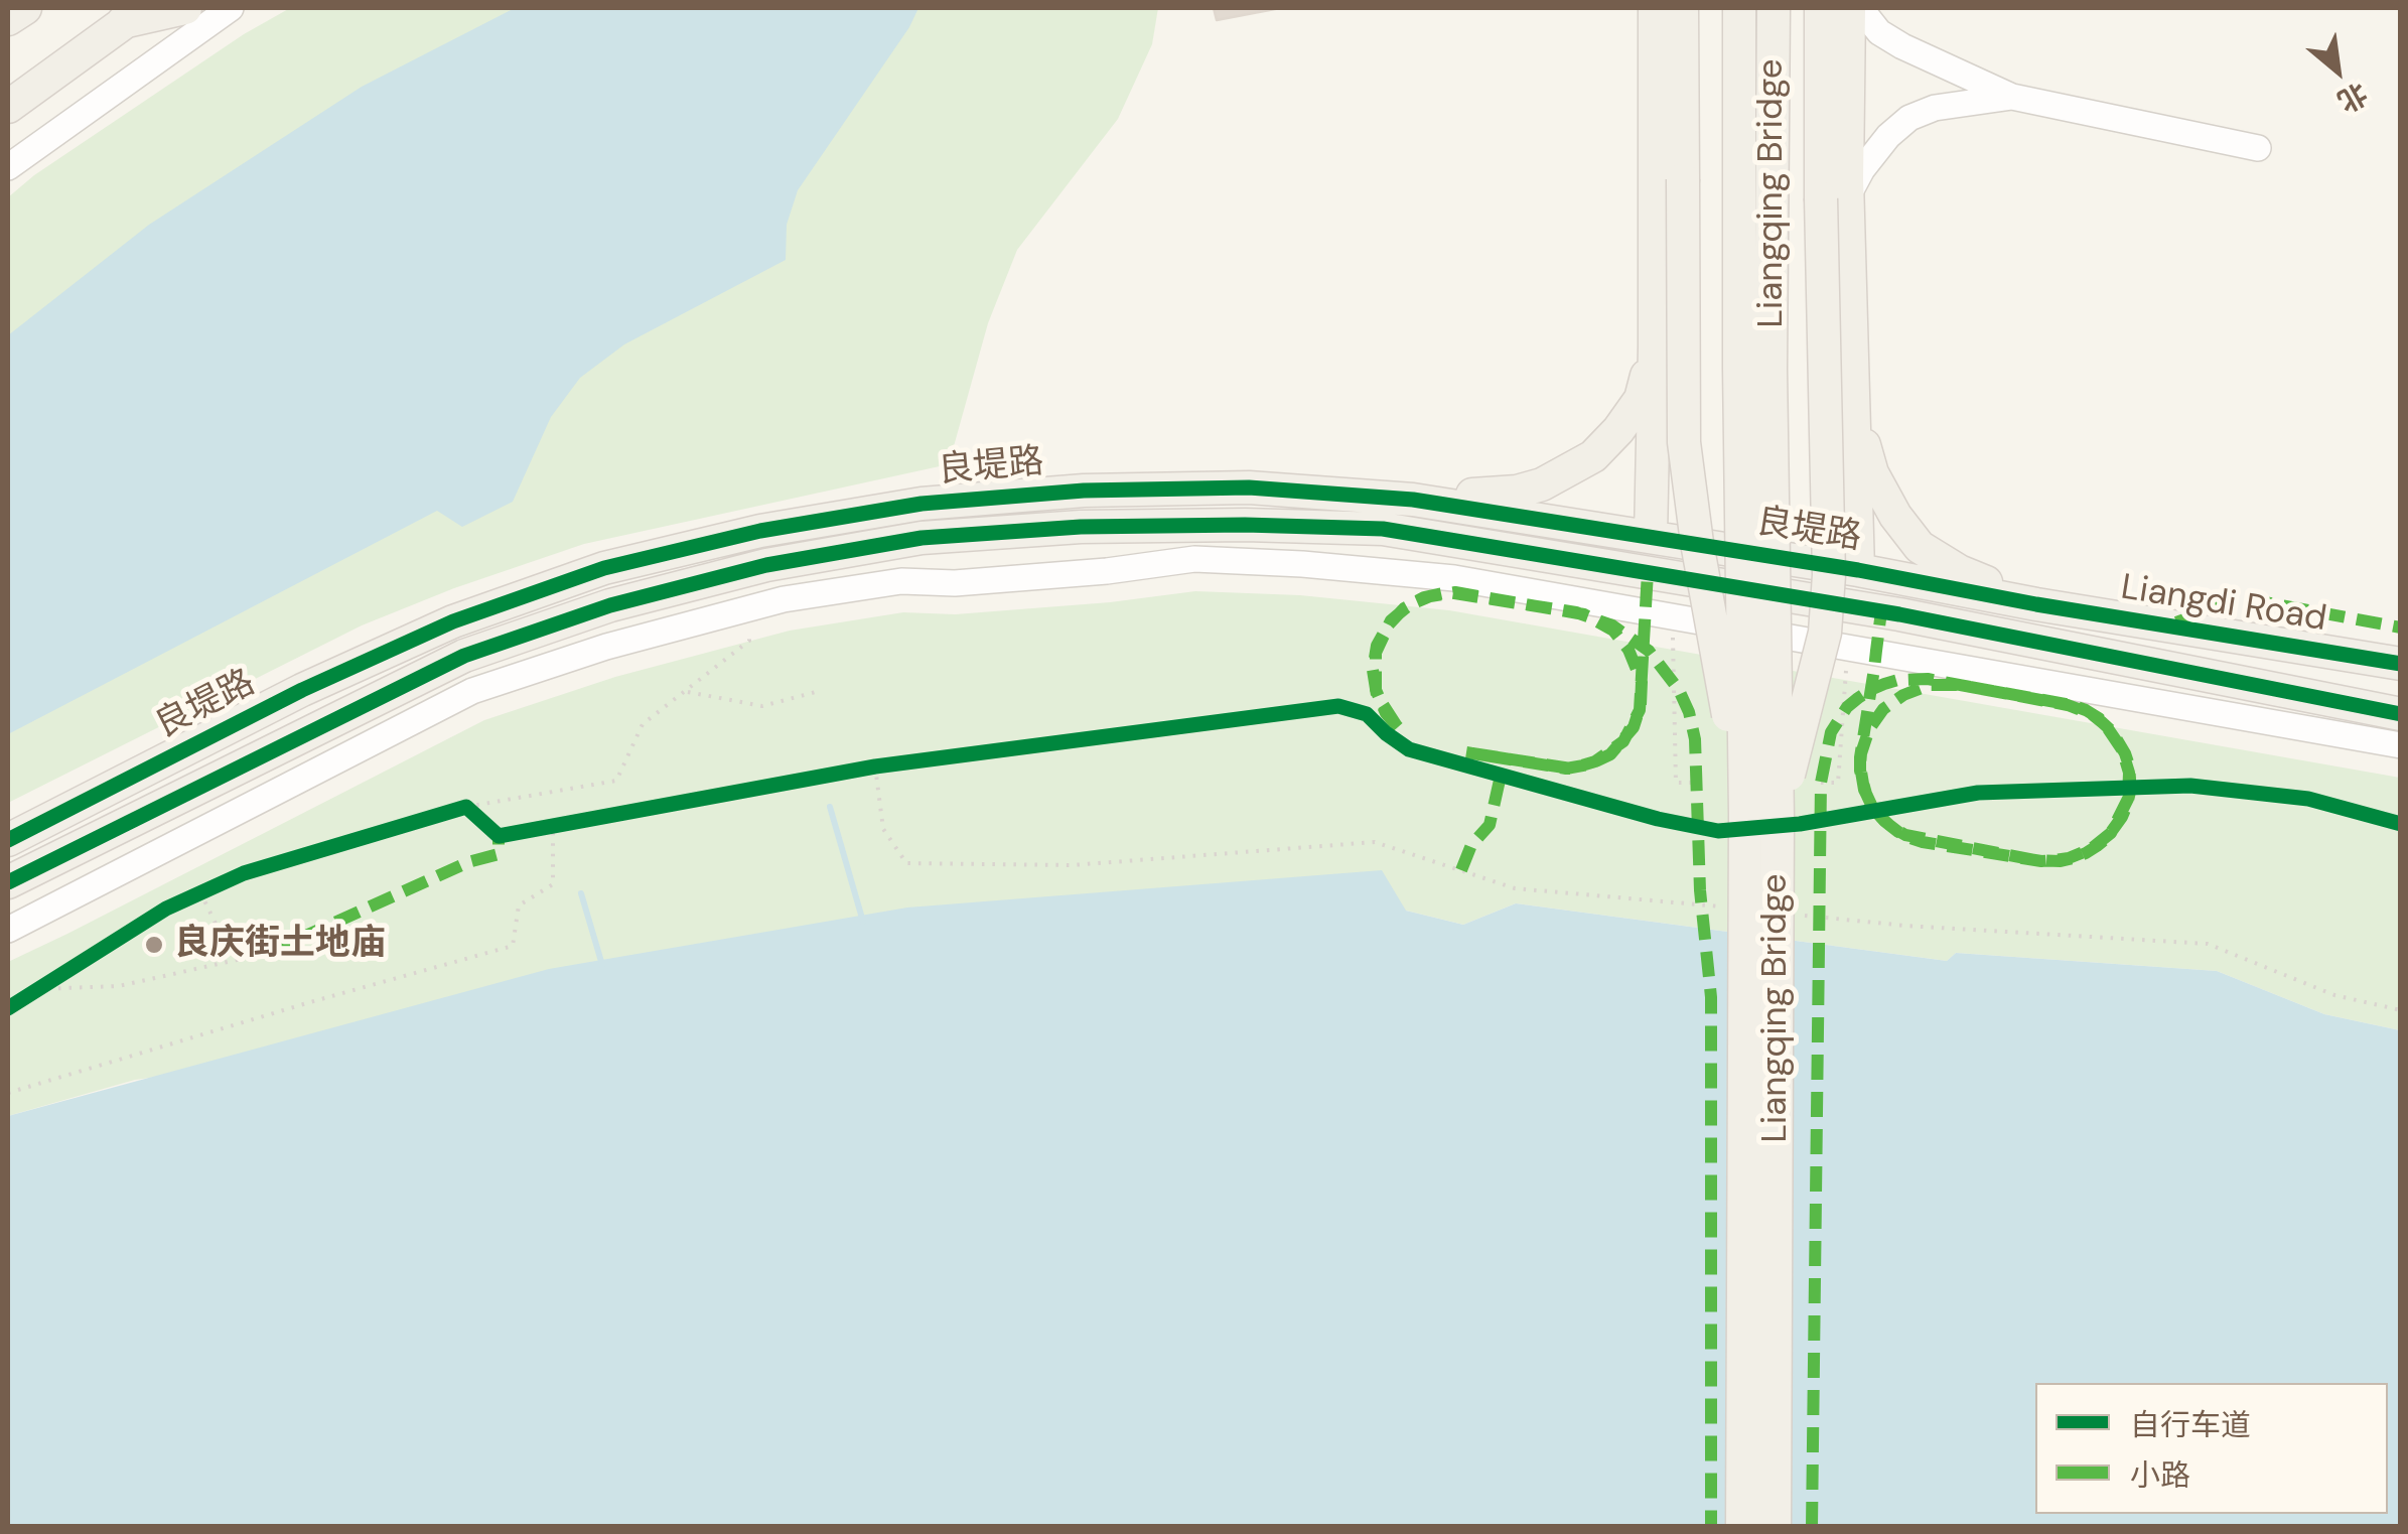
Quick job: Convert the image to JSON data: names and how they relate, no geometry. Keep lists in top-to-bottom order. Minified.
{"streets":{"main road":["Liangqing Bridge","良堤路","Liangdi Road"]},"crossings":[["良堤路","Liangdi Road"]],"places":["良庆街土地庙"],"legend":["自行车道","小路"],"north":"bottom right"}
